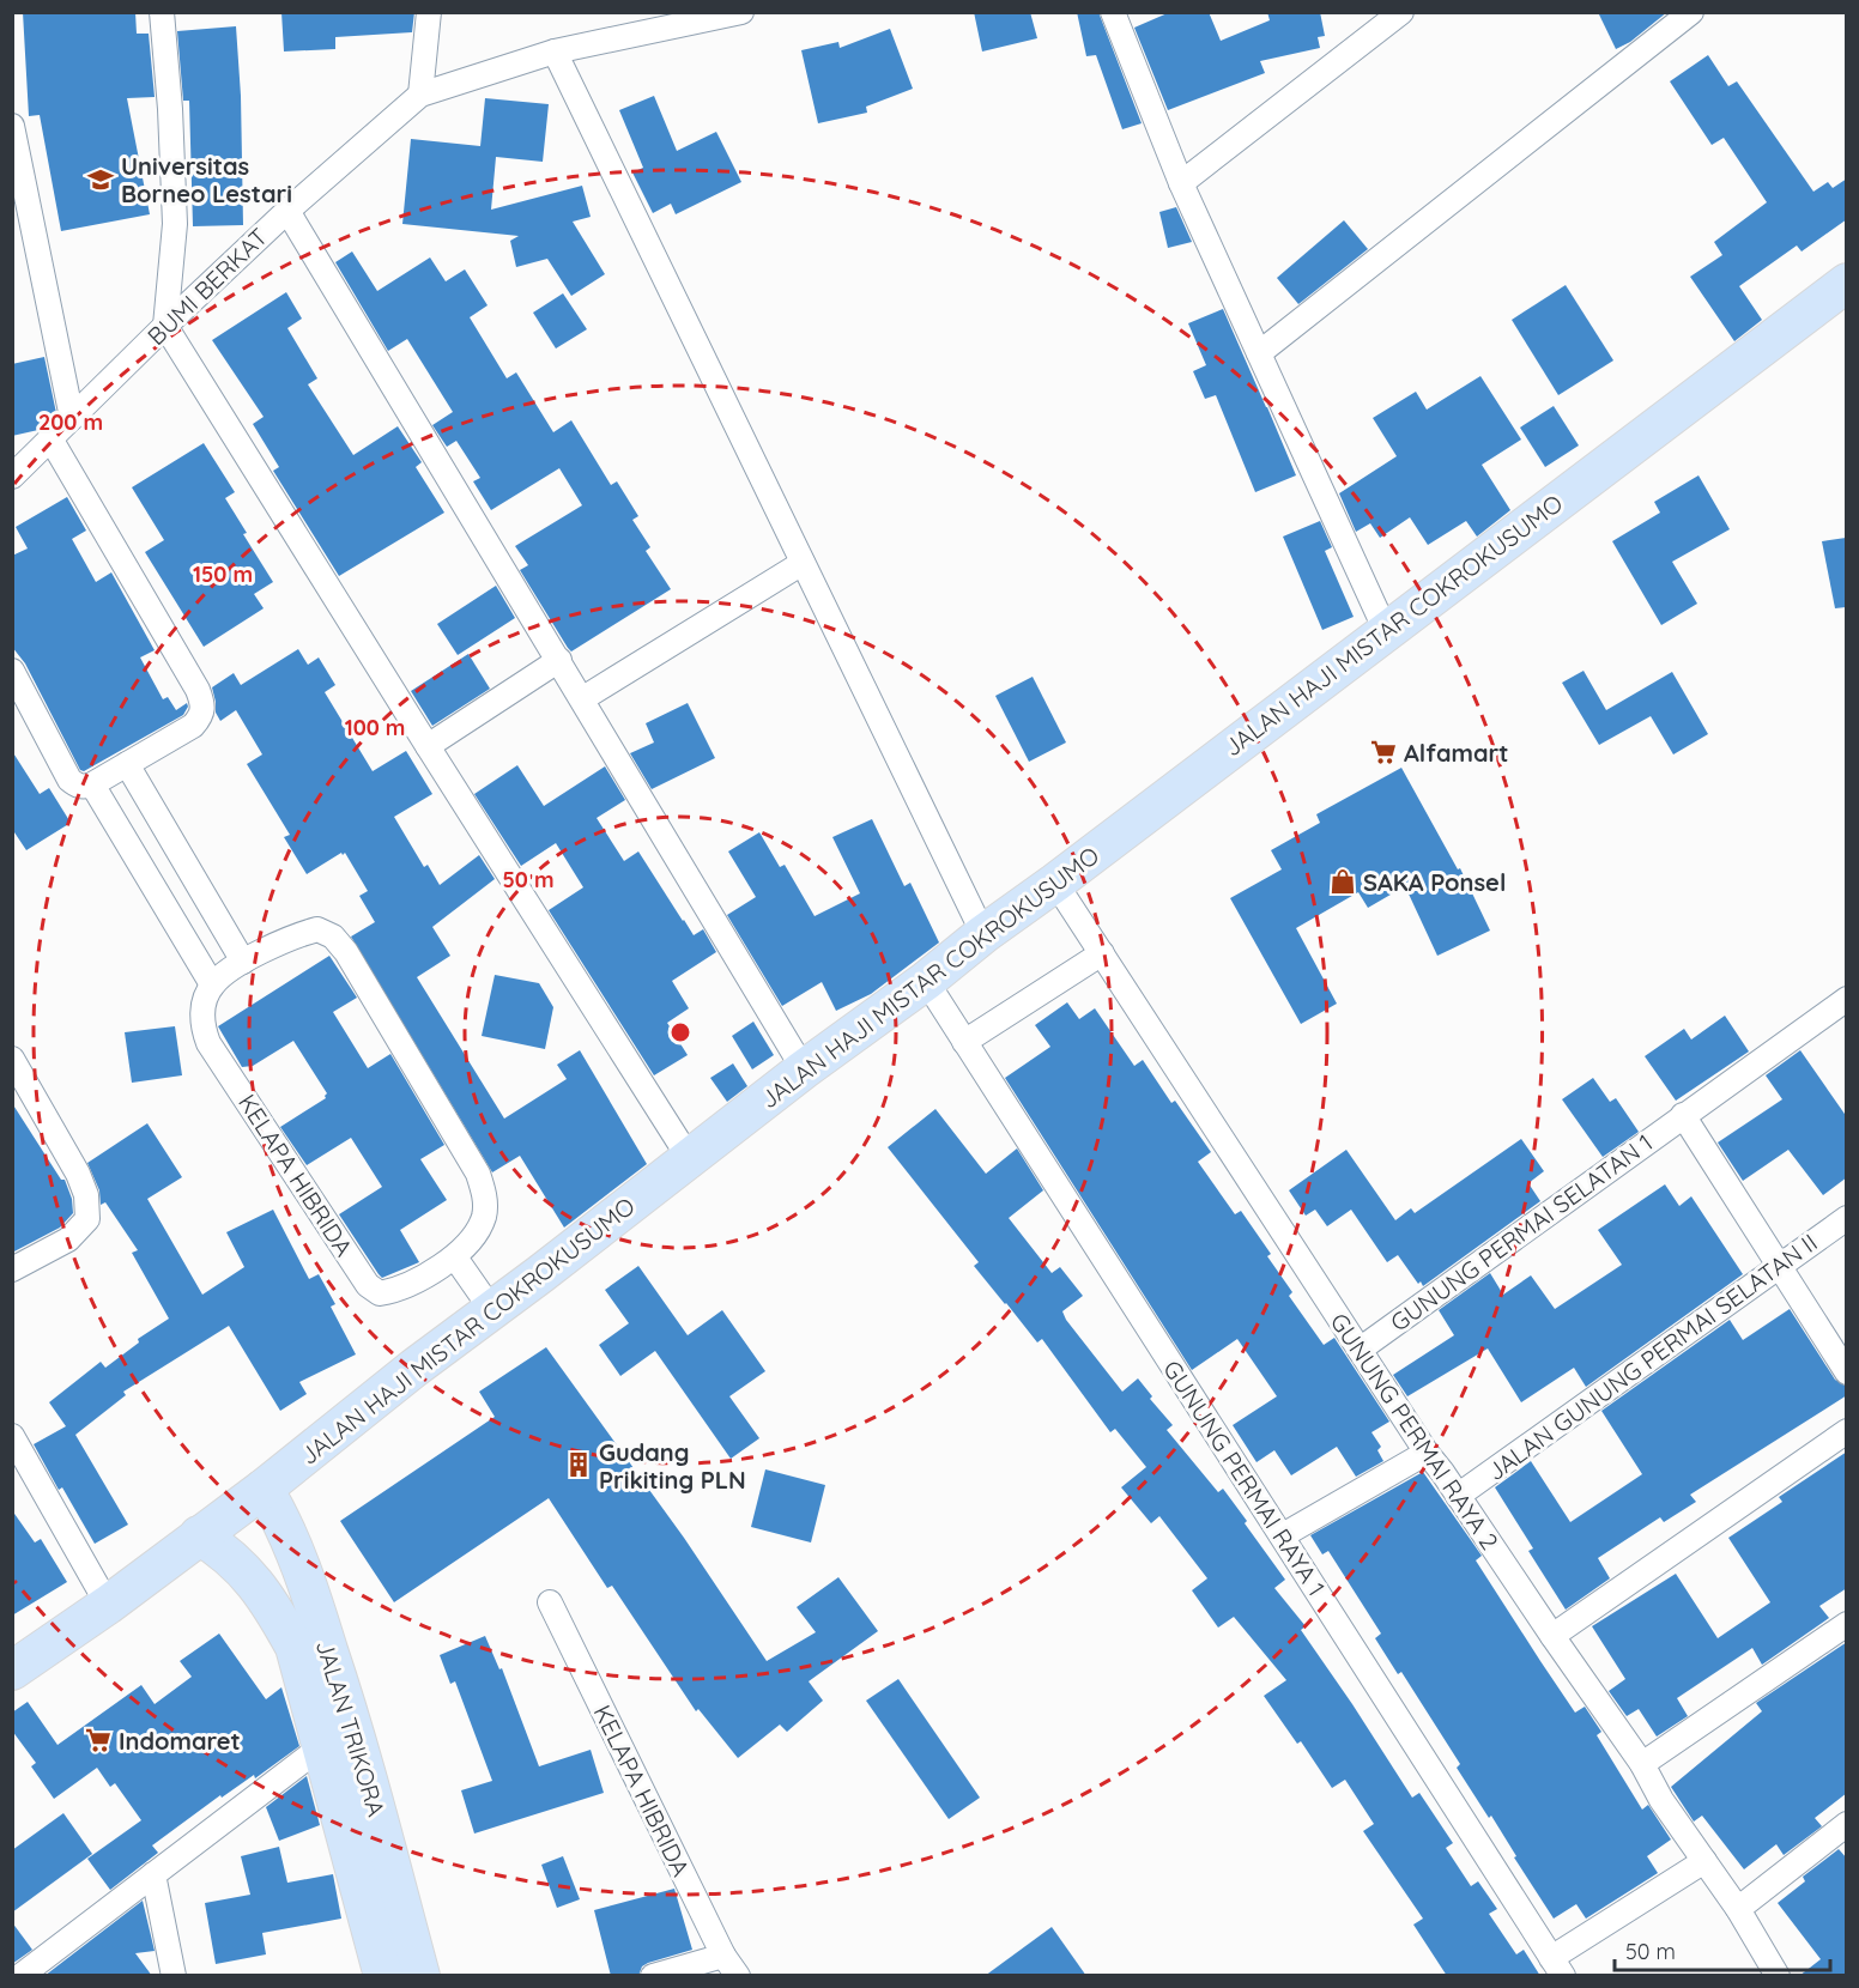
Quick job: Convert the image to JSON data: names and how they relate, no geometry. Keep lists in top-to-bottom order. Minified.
{"streets":{"main road":["JALAN HAJI MISTAR COKROKUSUMO","JALAN TRIKORA"],"street":["BUMI BERKAT","KELAPA HIBRIDA","GUNUNG PERMAI SELATAN 1","JALAN GUNUNG PERMAI SELATAN II","GUNUNG PERMAI RAYA 2","GUNUNG PERMAI RAYA 1"]},"crossings":[["JALAN HAJI MISTAR COKROKUSUMO","GUNUNG PERMAI RAYA 2"],["JALAN HAJI MISTAR COKROKUSUMO","GUNUNG PERMAI RAYA 1"],["JALAN HAJI MISTAR COKROKUSUMO","JALAN TRIKORA"],["GUNUNG PERMAI SELATAN 1","GUNUNG PERMAI RAYA 2"],["JALAN GUNUNG PERMAI SELATAN II","GUNUNG PERMAI RAYA 2"]],"places":{"school or university":["Universitas Borneo Lestari"],"supermarket":["Alfamart","Indomaret"],"shop":["SAKA Ponsel"],"building":["Gudang Prikiting PLN"]},"scale_bar":"50 m","rings":["200 m","150 m","100 m","50 m"]}
